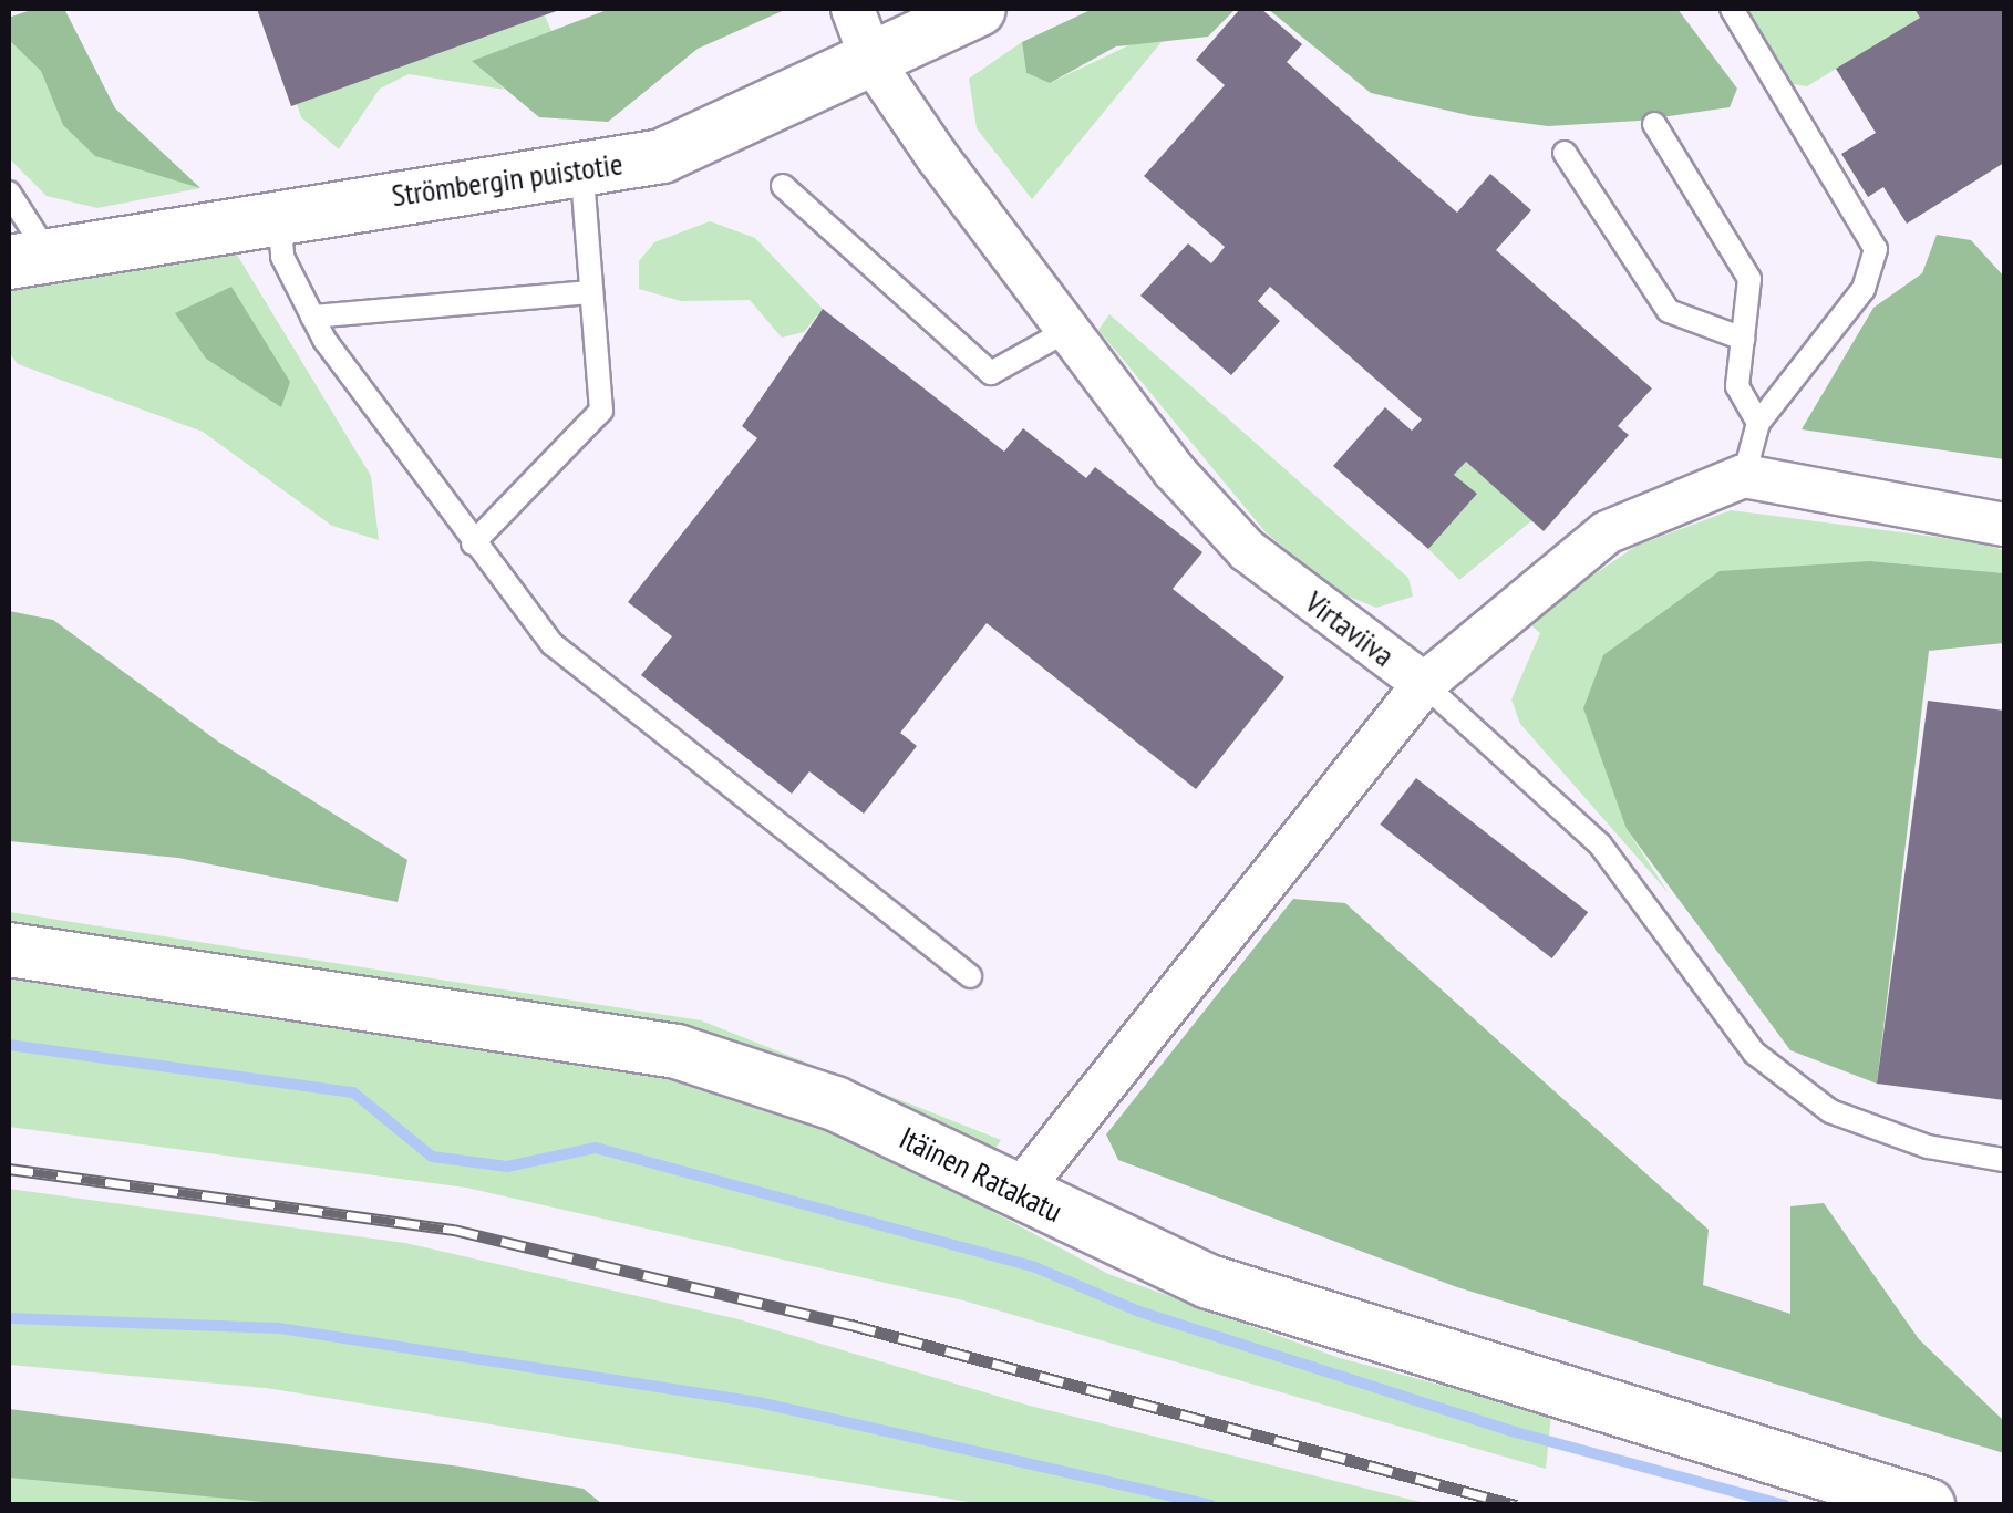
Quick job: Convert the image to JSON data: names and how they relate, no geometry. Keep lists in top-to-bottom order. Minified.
{"streets":{"street":["Strömbergin puistotie","Virtaviiva","Itäinen Ratakatu"]},"crossings":[["Strömbergin puistotie","Virtaviiva"]]}
